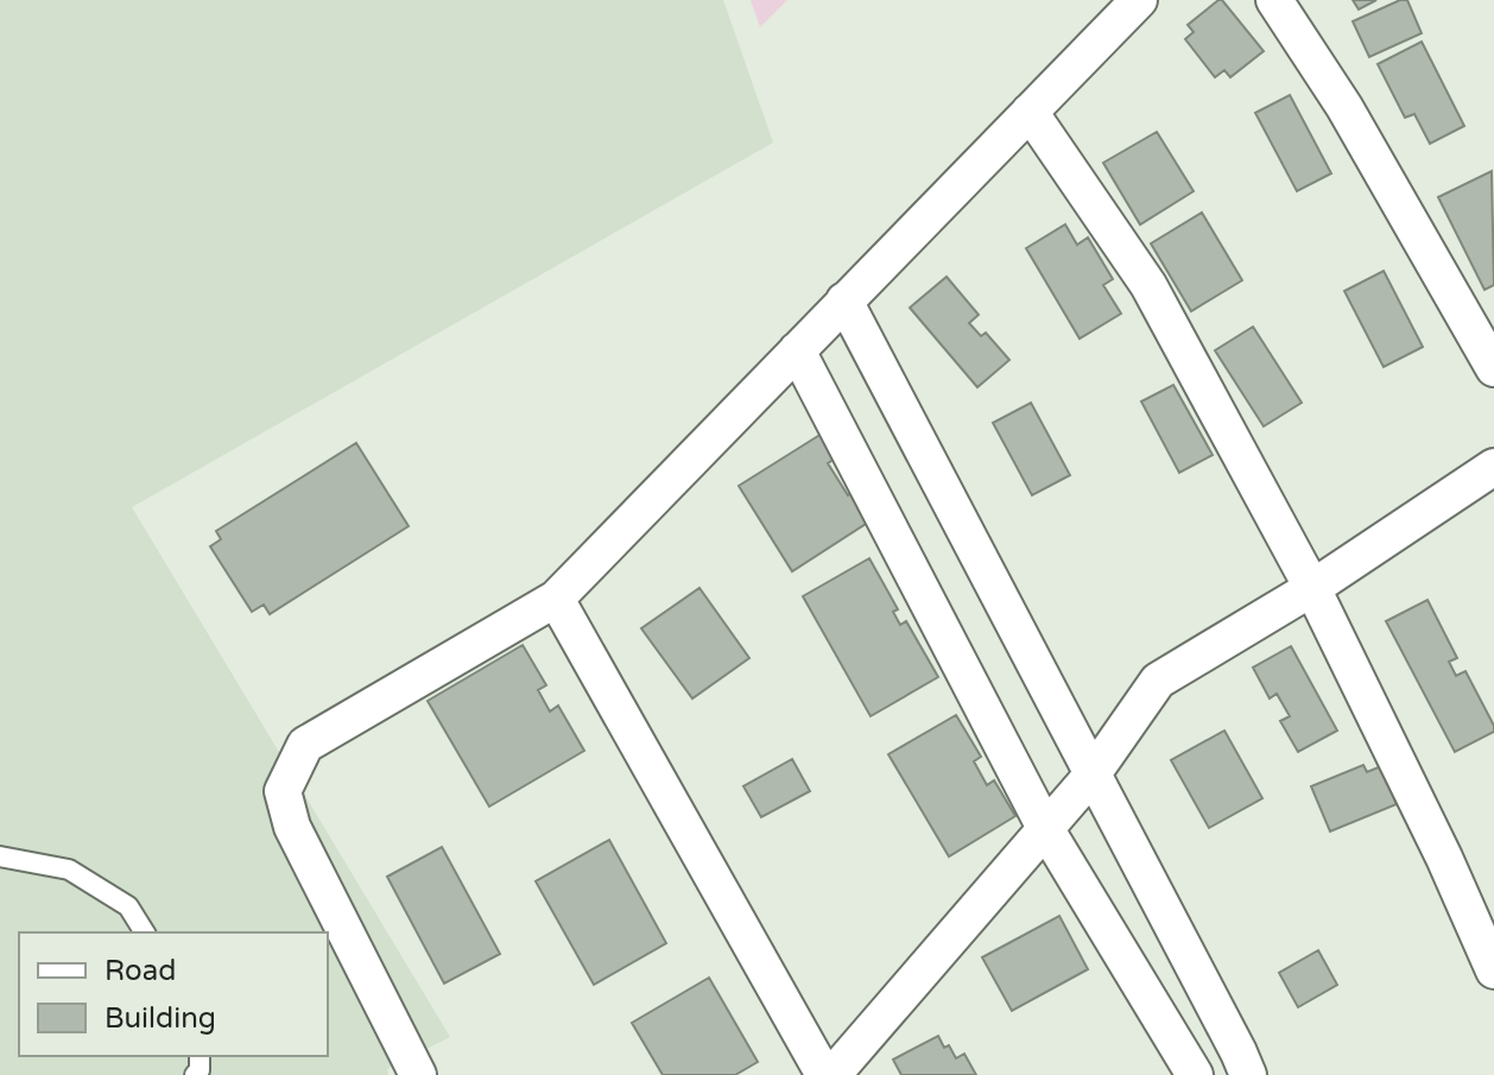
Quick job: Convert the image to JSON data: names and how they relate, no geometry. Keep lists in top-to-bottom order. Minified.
{"legend":["Road","Building"]}
